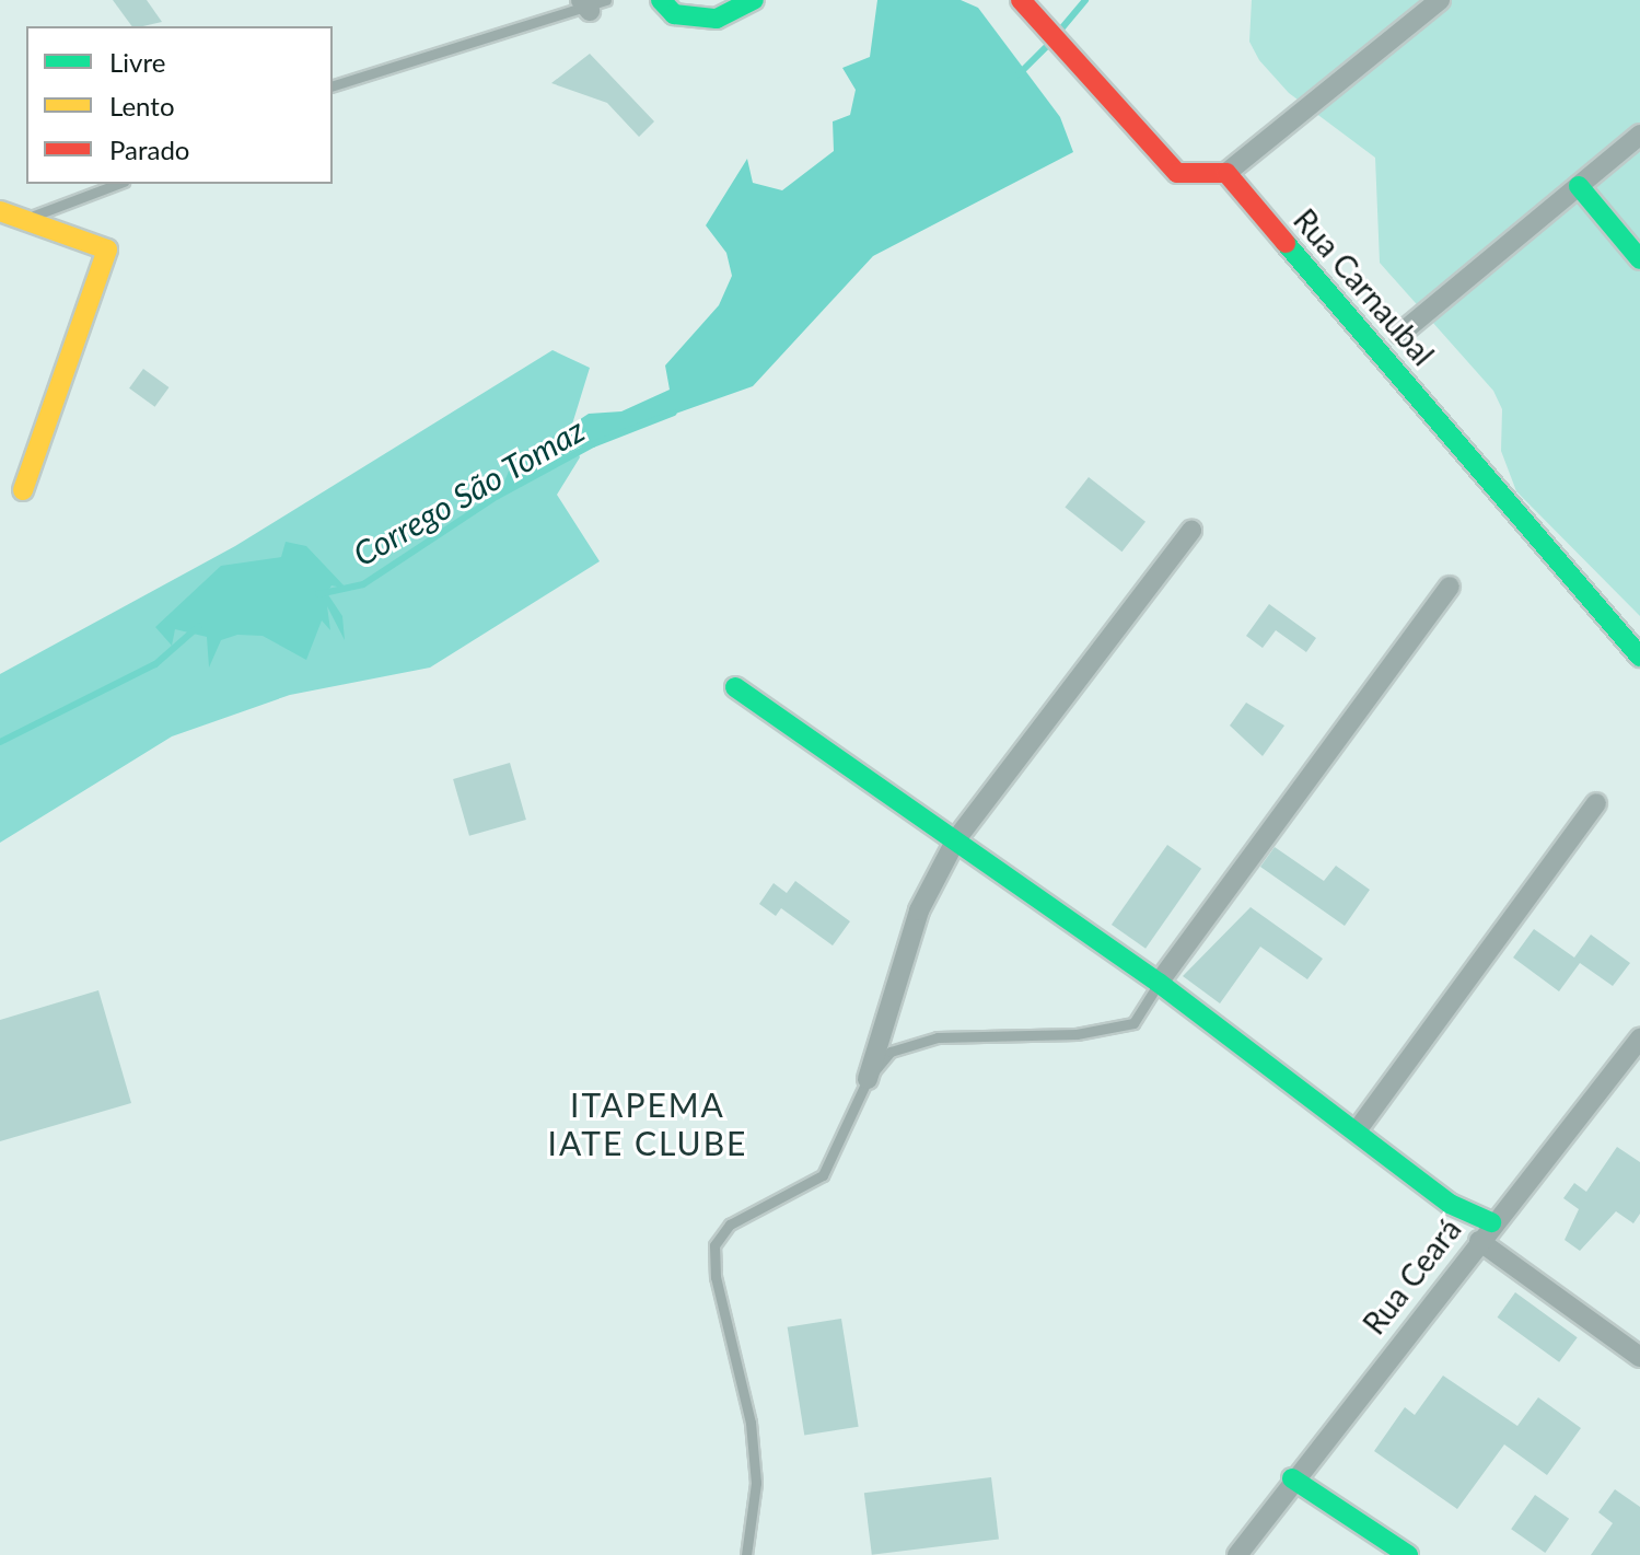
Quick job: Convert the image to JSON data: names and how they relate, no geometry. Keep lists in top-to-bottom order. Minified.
{"streets":{"street":["Rua Carnaubal","Rua Ceará"]},"districts":["ITAPEMA IATE CLUBE"],"water":["Corrego São Tomaz"],"legend":["Livre","Lento","Parado"]}
